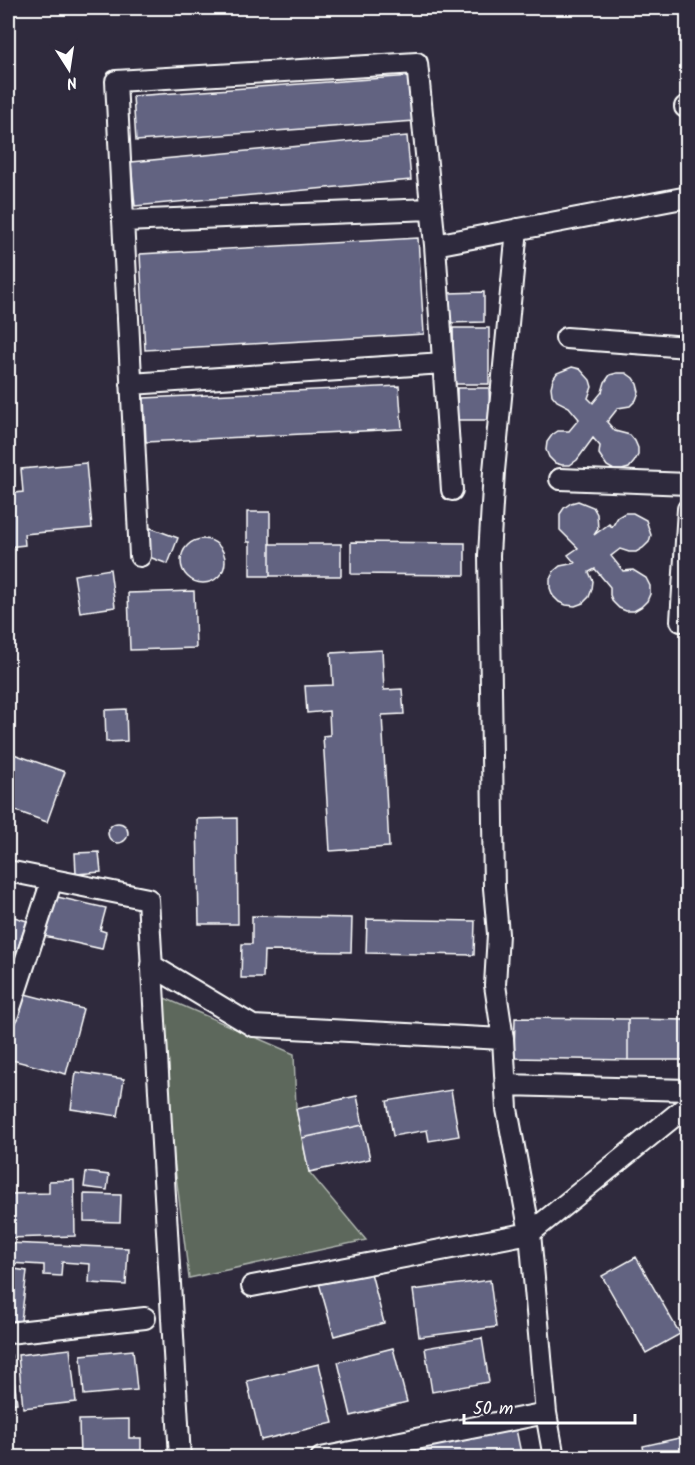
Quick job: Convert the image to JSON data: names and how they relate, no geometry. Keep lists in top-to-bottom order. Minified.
{"scale_bar":"50 m","north":"bottom"}
